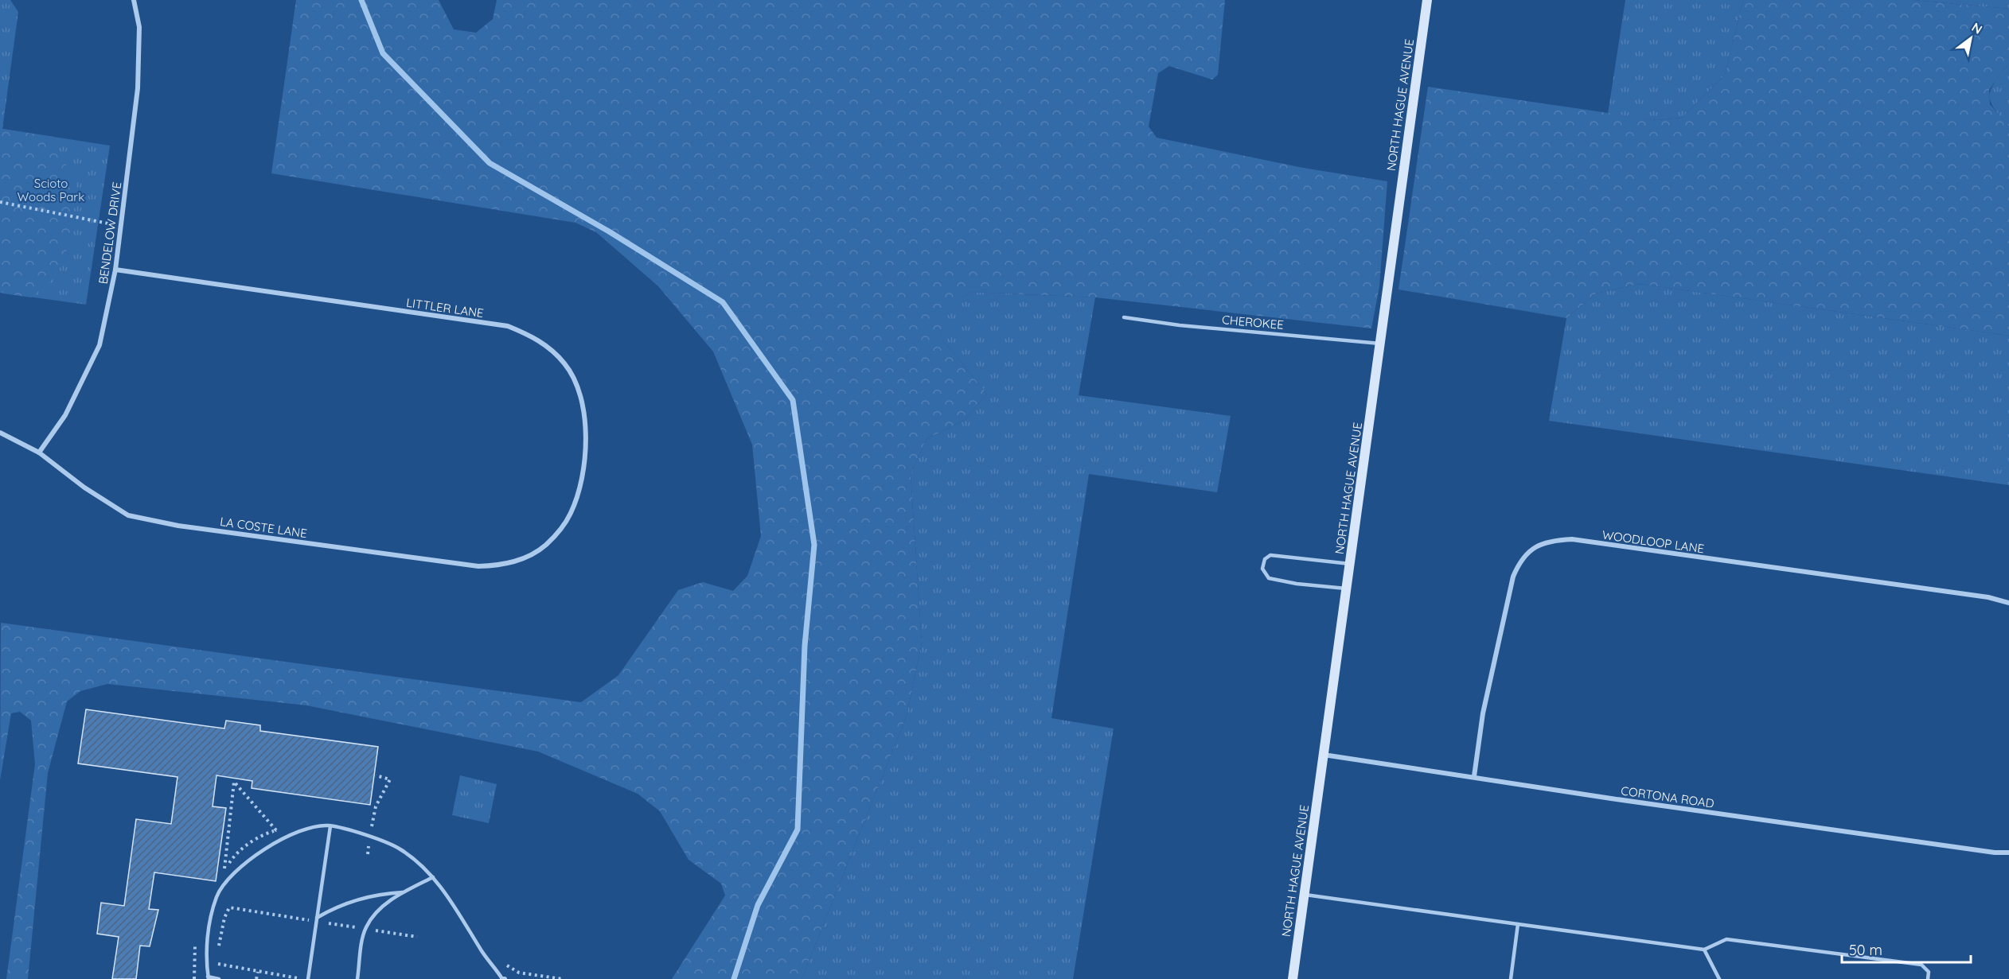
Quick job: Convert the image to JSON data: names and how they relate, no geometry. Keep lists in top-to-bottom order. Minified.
{"streets":{"main road":["NORTH HAGUE AVENUE"],"street":["BENDELOW DRIVE","LITTLER LANE","LA COSTE LANE","WOODLOOP LANE","CORTONA ROAD"],"lane":["CHEROKEE"]},"crossings":[["NORTH HAGUE AVENUE","CHEROKEE"],["NORTH HAGUE AVENUE","CORTONA ROAD"],["BENDELOW DRIVE","LITTLER LANE"],["BENDELOW DRIVE","LA COSTE LANE"],["LITTLER LANE","LA COSTE LANE"],["WOODLOOP LANE","CORTONA ROAD"]],"parks":["Scioto Woods Park"],"scale_bar":"50 m","north":"top right"}
